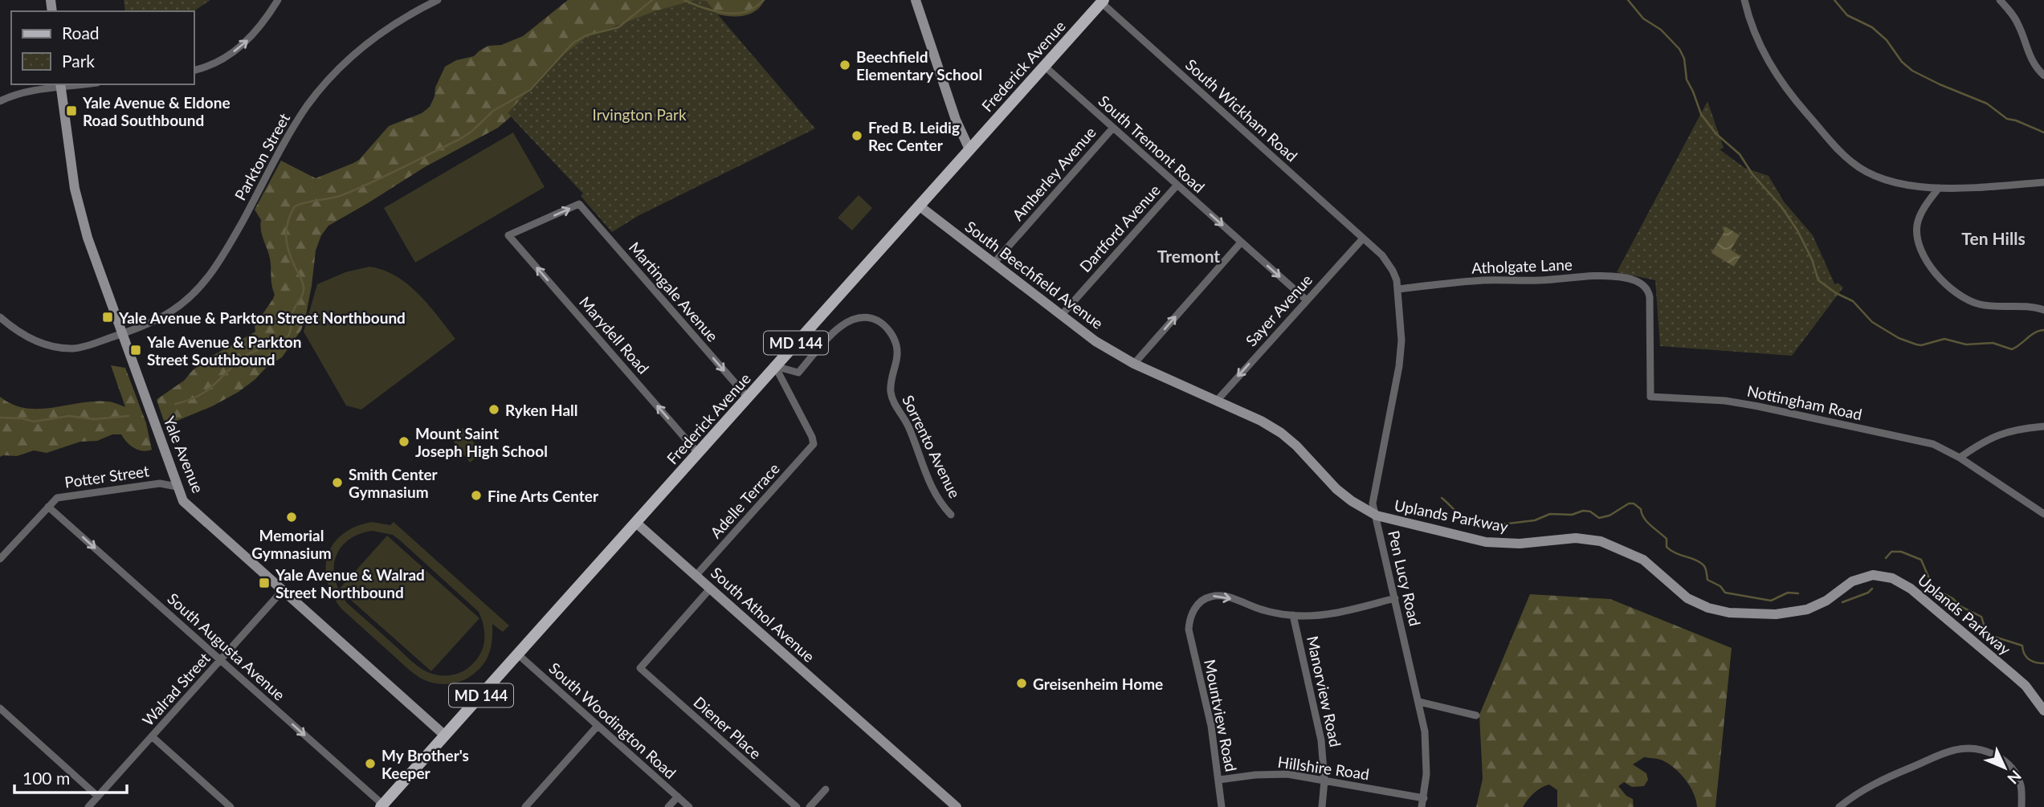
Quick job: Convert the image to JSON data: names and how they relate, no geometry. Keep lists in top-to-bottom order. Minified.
{"streets":{"main road":["Frederick Avenue","MD 144"],"street":["South Wickham Road","South Tremont Road","Parkton Street","Amberley Avenue","Dartford Avenue","Atholgate Lane","South Beechfield Avenue","Martingale Avenue","Sayer Avenue","Marydell Road","Nottingham Road","Sorrento Avenue","Yale Avenue","Potter Street","Adelle Terrace","Uplands Parkway","Pen Lucy Road","South Athol Avenue","South Augusta Avenue","Walrad Street","Manorview Road","Mountview Road","South Woodington Road","Diener Place","Hillshire Road"]},"crossings":[["Frederick Avenue","South Wickham Road"],["Frederick Avenue","South Tremont Road"],["Frederick Avenue","South Beechfield Avenue"],["Frederick Avenue","Martingale Avenue"],["Frederick Avenue","Marydell Road"],["Frederick Avenue","Sorrento Avenue"],["Frederick Avenue","Yale Avenue"],["Frederick Avenue","Adelle Terrace"],["Frederick Avenue","South Athol Avenue"],["Frederick Avenue","South Augusta Avenue"],["Frederick Avenue","South Woodington Road"],["South Wickham Road","Atholgate Lane"],["South Wickham Road","Sayer Avenue"],["South Wickham Road","Pen Lucy Road"],["South Tremont Road","Amberley Avenue"],["South Tremont Road","Dartford Avenue"],["South Tremont Road","Sayer Avenue"],["Parkton Street","Yale Avenue"],["Amberley Avenue","South Beechfield Avenue"],["Dartford Avenue","South Beechfield Avenue"],["Atholgate Lane","Nottingham Road"],["Atholgate Lane","Pen Lucy Road"],["South Beechfield Avenue","Sayer Avenue"],["South Beechfield Avenue","Uplands Parkway"],["Martingale Avenue","Marydell Road"],["Sayer Avenue","Uplands Parkway"],["Sorrento Avenue","Adelle Terrace"],["Yale Avenue","Potter Street"],["Yale Avenue","Walrad Street"],["Potter Street","South Augusta Avenue"],["Adelle Terrace","South Athol Avenue"],["Uplands Parkway","Pen Lucy Road"],["Pen Lucy Road","Hillshire Road"],["South Athol Avenue","Diener Place"],["South Augusta Avenue","Walrad Street"],["Manorview Road","Mountview Road"],["Manorview Road","Hillshire Road"],["Mountview Road","Hillshire Road"]],"one_way":["South Tremont Road","Martingale Avenue","Sayer Avenue","South Augusta Avenue"],"districts":["Ten Hills","Tremont"],"parks":["Irvington Park"],"places":{"other":["Beechfield Elementary School","Fred B. Leidig Rec Center","Ryken Hall","Mount Saint Joseph High School","Smith Center Gymnasium","Fine Arts Center","Memorial Gymnasium","Greisenheim Home","My Brother's Keeper"],"transit":["Yale Avenue & Eldone Road Southbound","Yale Avenue & Parkton Street Northbound","Yale Avenue & Parkton Street Southbound","Yale Avenue & Walrad Street Northbound"]},"legend":["Road","Park"],"scale_bar":"100 m","north":"bottom right"}
